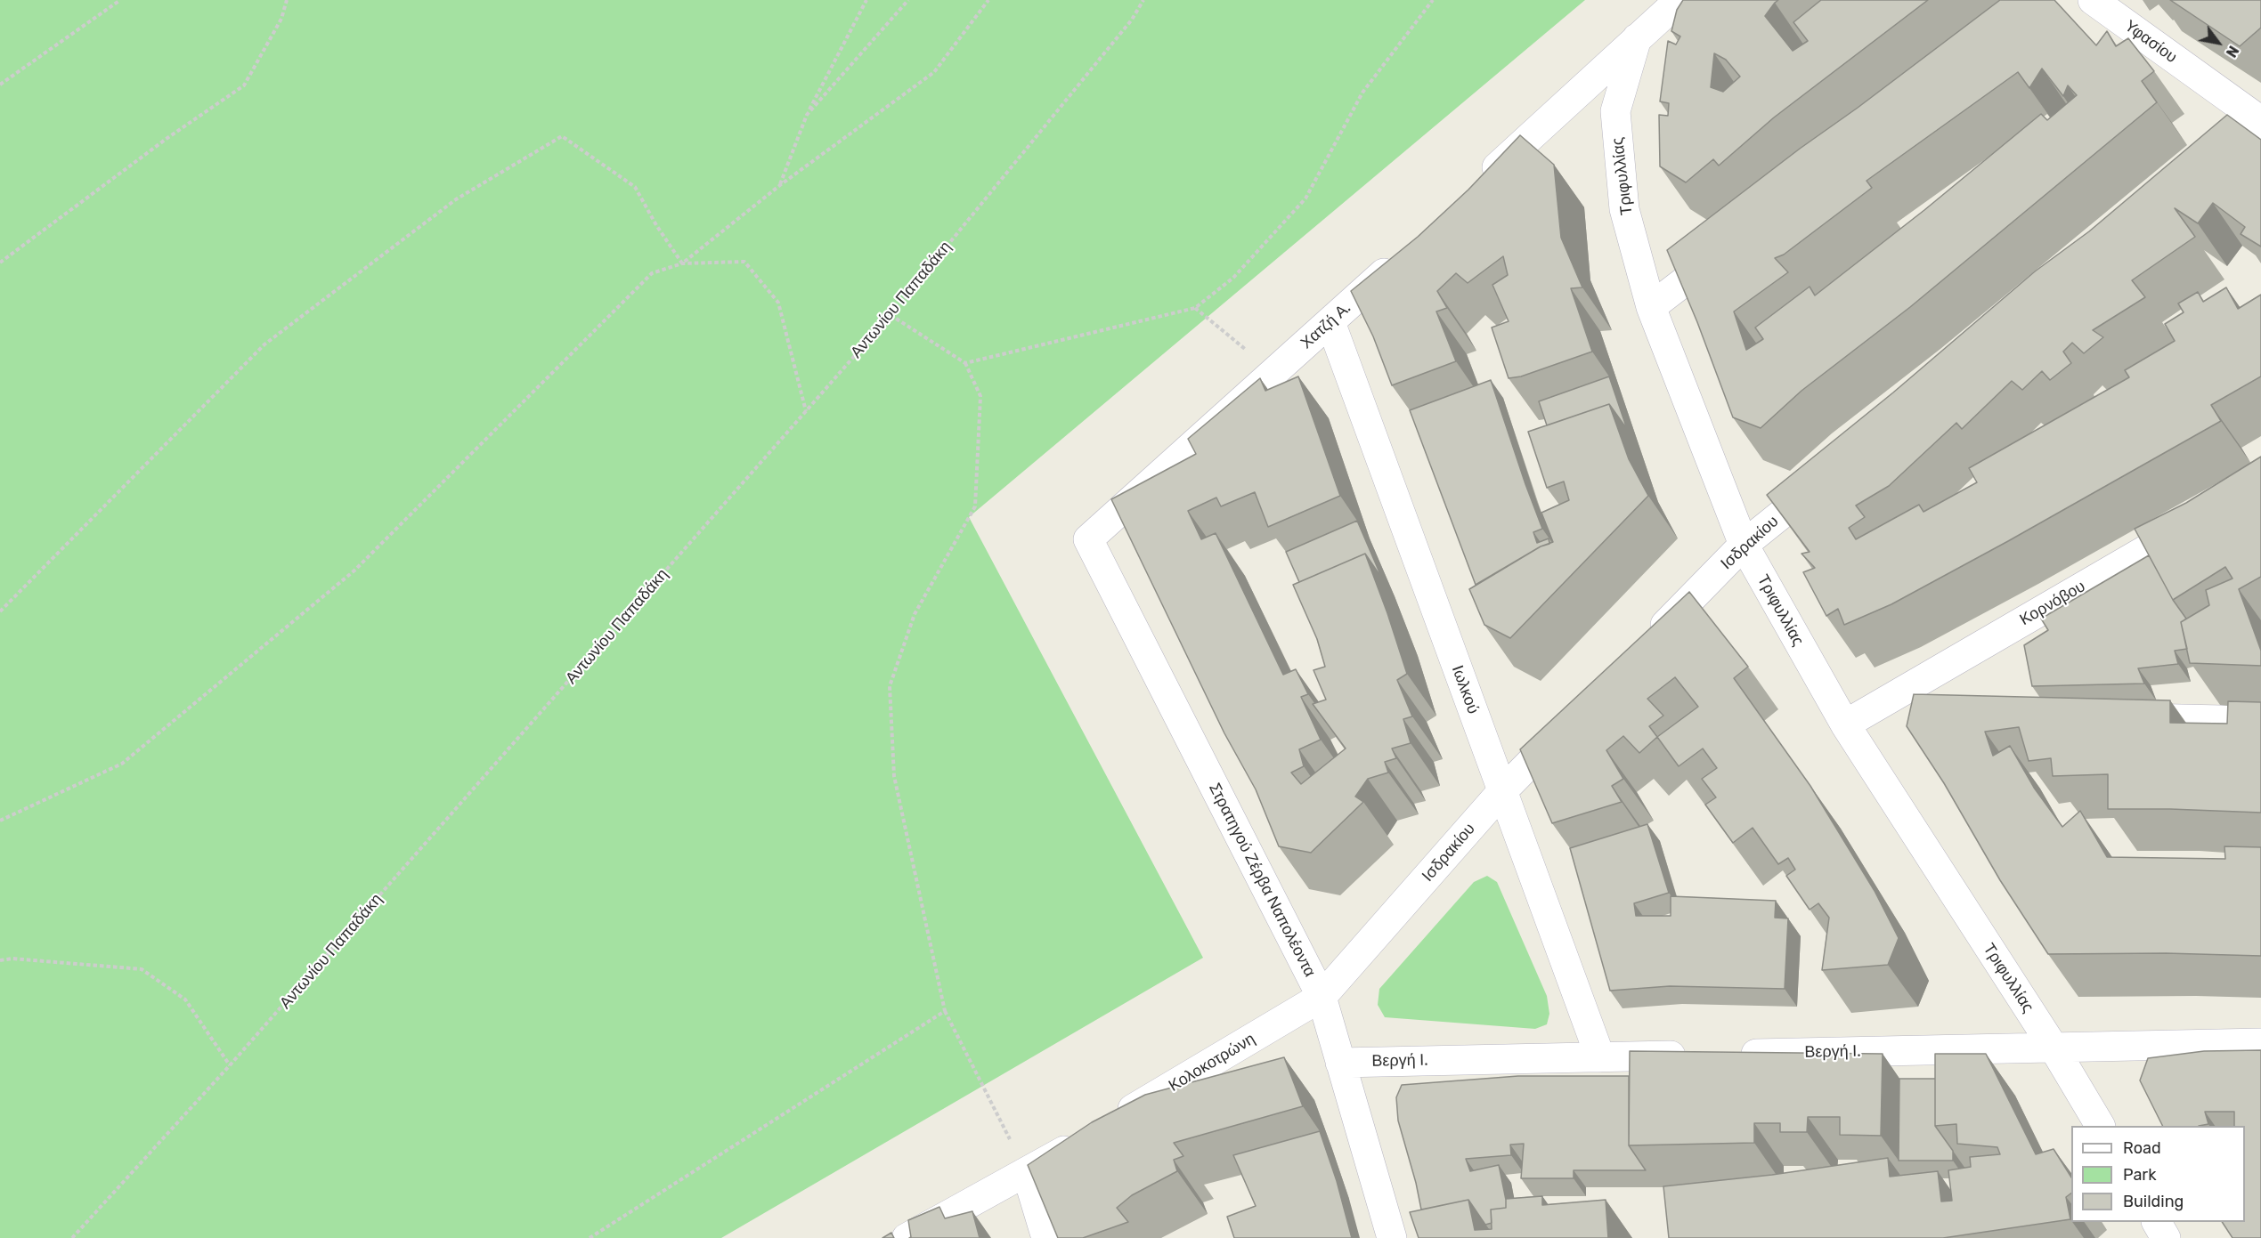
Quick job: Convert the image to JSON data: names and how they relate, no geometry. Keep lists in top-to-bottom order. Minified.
{"streets":{"street":["Υφασίου","Τριφυλλίας","Χατζή Α.","Ισδρακίου","Κορνόβου","Ιωλκού","Στρατηγού Ζέρβα Ναπολέοντα","Βεργή Ι.","Κολοκοτρώνη"],"path":["Αντωνίου Παπαδάκη"]},"crossings":[["Τριφυλλίας","Ισδρακίου"],["Τριφυλλίας","Κορνόβου"],["Τριφυλλίας","Βεργή Ι."],["Χατζή Α.","Ιωλκού"],["Χατζή Α.","Στρατηγού Ζέρβα Ναπολέοντα"],["Ισδρακίου","Ιωλκού"],["Ισδρακίου","Στρατηγού Ζέρβα Ναπολέοντα"],["Ισδρακίου","Κολοκοτρώνη"],["Ιωλκού","Βεργή Ι."],["Στρατηγού Ζέρβα Ναπολέοντα","Βεργή Ι."],["Στρατηγού Ζέρβα Ναπολέοντα","Κολοκοτρώνη"]],"legend":["Road","Park","Building"],"north":"bottom right"}
